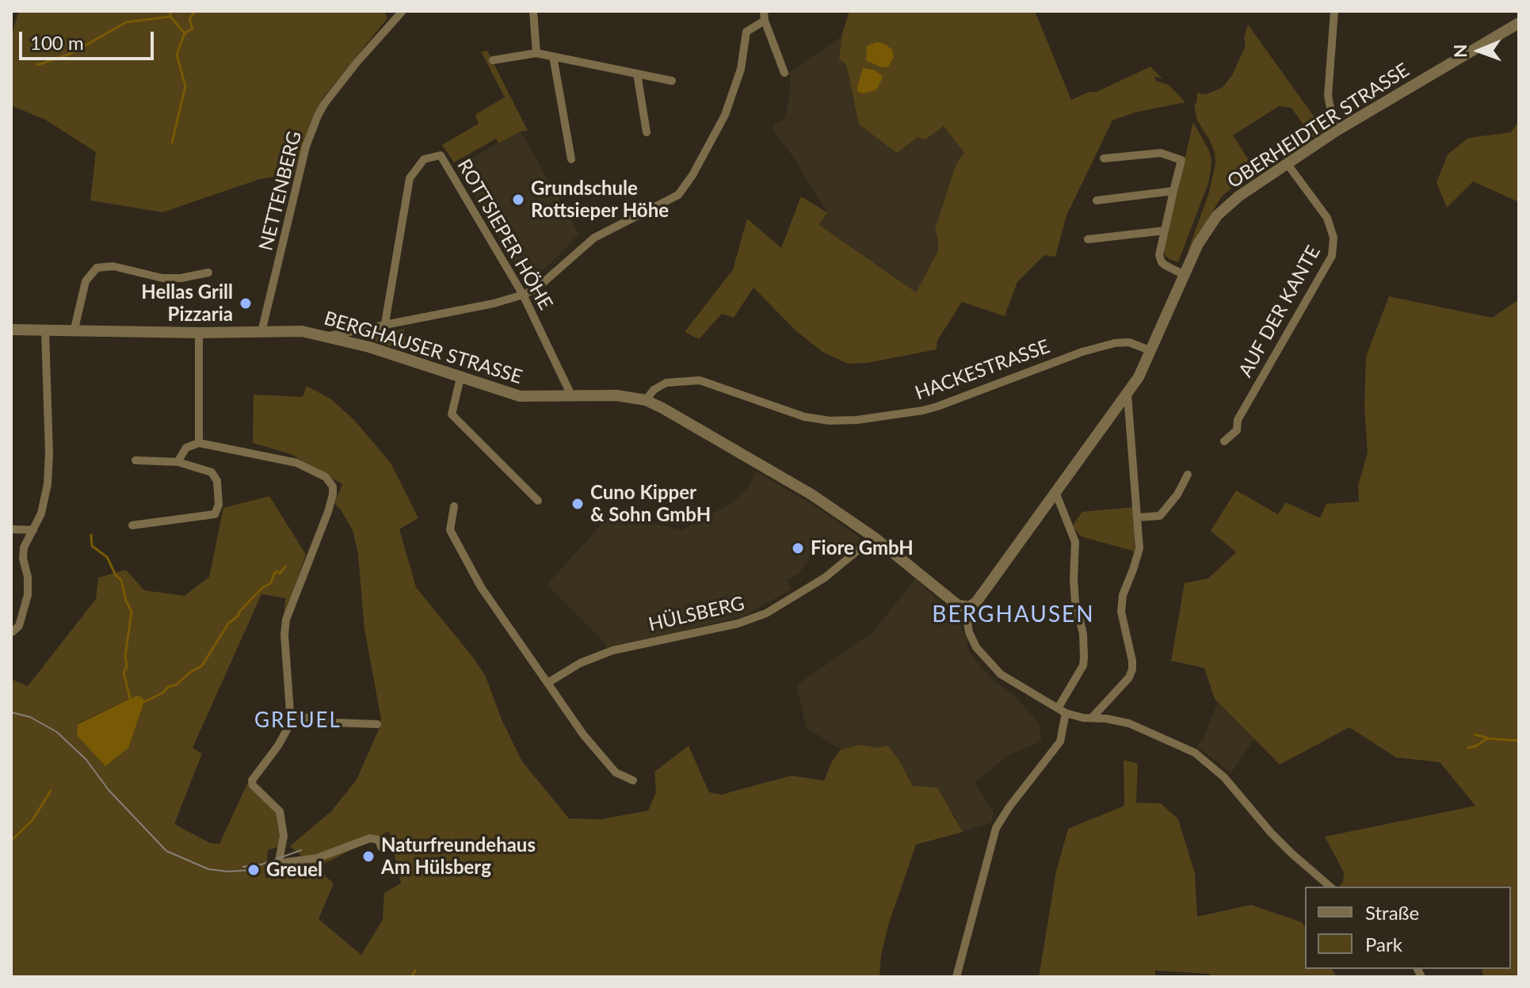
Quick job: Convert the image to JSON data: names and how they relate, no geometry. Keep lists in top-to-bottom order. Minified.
{"streets":{"street":["OBERHEIDTER STRASSE","NETTENBERG","ROTTSIEPER HÖHE","AUF DER KANTE","BERGHAUSER STRASSE","HACKESTRASSE","HÜLSBERG"]},"crossings":[["OBERHEIDTER STRASSE","AUF DER KANTE"],["OBERHEIDTER STRASSE","BERGHAUSER STRASSE"],["OBERHEIDTER STRASSE","HACKESTRASSE"],["NETTENBERG","BERGHAUSER STRASSE"],["ROTTSIEPER HÖHE","BERGHAUSER STRASSE"],["BERGHAUSER STRASSE","HACKESTRASSE"],["BERGHAUSER STRASSE","HÜLSBERG"]],"districts":["BERGHAUSEN","GREUEL"],"places":["Grundschule Rottsieper Höhe","Hellas Grill Pizzaria","Cuno Kipper & Sohn GmbH","Fiore GmbH","Naturfreundehaus Am Hülsberg","Greuel"],"legend":["Straße","Park"],"scale_bar":"100 m","north":"left"}
